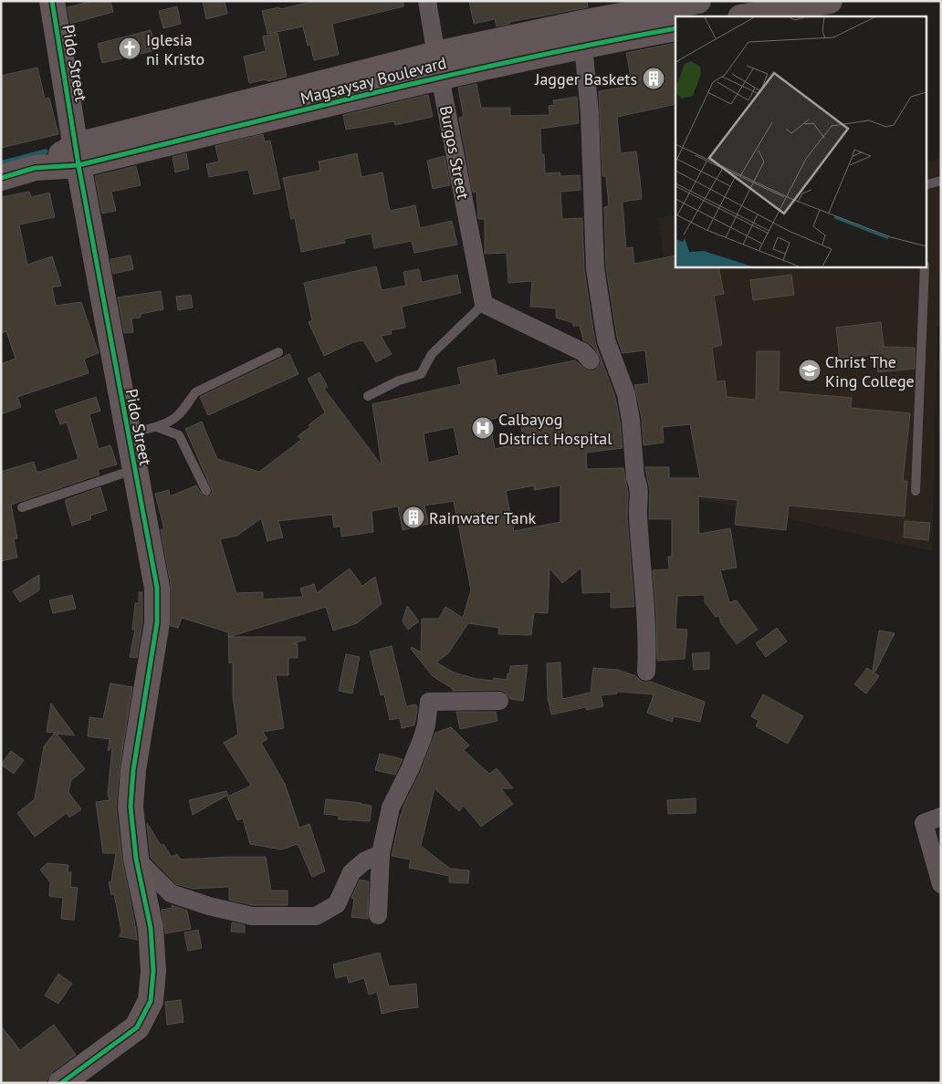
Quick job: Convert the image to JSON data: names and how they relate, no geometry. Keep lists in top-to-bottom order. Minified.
{"streets":{"street":["Pido Street","Magsaysay Boulevard","Burgos Street"]},"crossings":[["Pido Street","Magsaysay Boulevard"],["Magsaysay Boulevard","Burgos Street"]],"places":{"church":["Iglesia ni Kristo"],"building":["Jagger Baskets","Rainwater Tank"],"school or university":["Christ The King College"],"hospital":["Calbayog District Hospital"]}}
